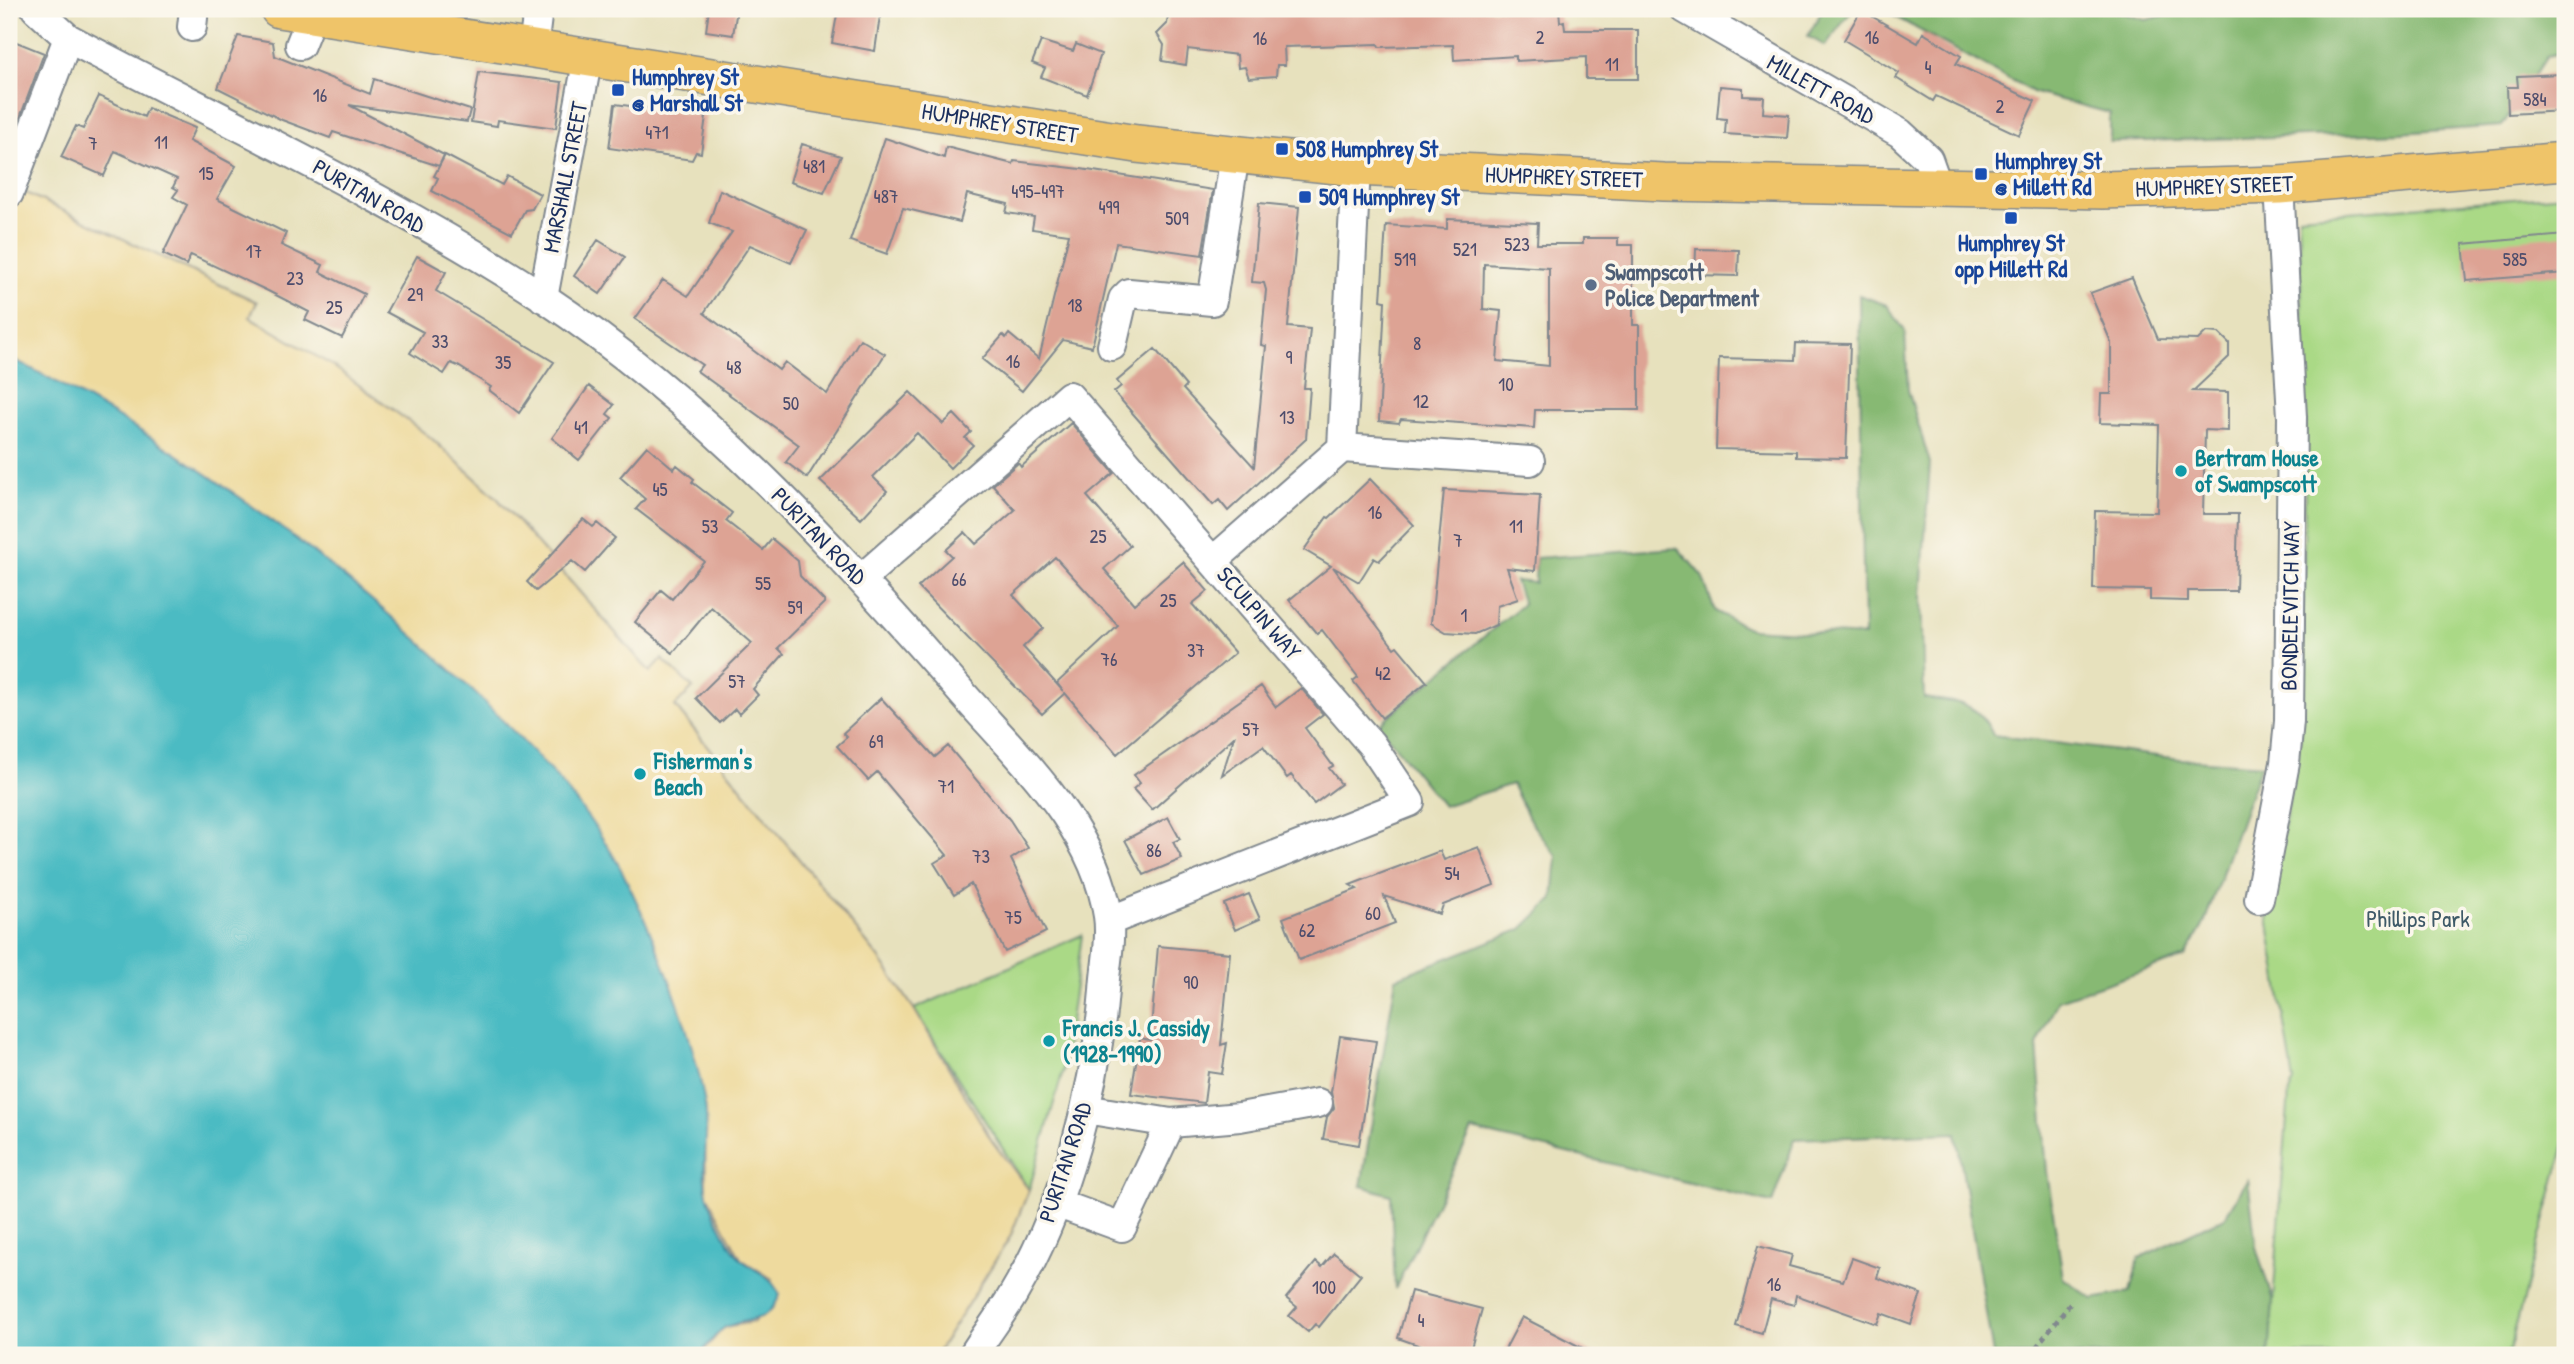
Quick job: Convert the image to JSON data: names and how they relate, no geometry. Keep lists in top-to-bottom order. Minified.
{"streets":{"main road":["HUMPHREY STREET"],"street":["MILLETT ROAD","MARSHALL STREET","PURITAN ROAD","BONDELEVITCH WAY","SCULPIN WAY"]},"crossings":[["MILLETT ROAD","HUMPHREY STREET"],["HUMPHREY STREET","MARSHALL STREET"],["HUMPHREY STREET","BONDELEVITCH WAY"],["MARSHALL STREET","PURITAN ROAD"],["PURITAN ROAD","SCULPIN WAY"]],"parks":["Phillips Park"],"places":{"transit":["Humphrey St @ Marshall St","508 Humphrey St","Humphrey St @ Millett Rd","509 Humphrey St","Humphrey St opp Millett Rd"],"other":["Swampscott Police Department","Bertram House of Swampscott","Fisherman's Beach","Francis J. Cassidy (1928–1990)"]},"house_numbers":["2","16","16","11","4","16","584","2","471","11","7","481","15","495-497","487","499","509","523","521","17","519","585","23","29","18","25","33","8","9","16","35","48","10","12","50","13","41","45","16","53","11","25","7","66","55","25","59","1","37","76","42","57","57","69","71","86","73","54","60","75","62","90","16","100","4"]}
